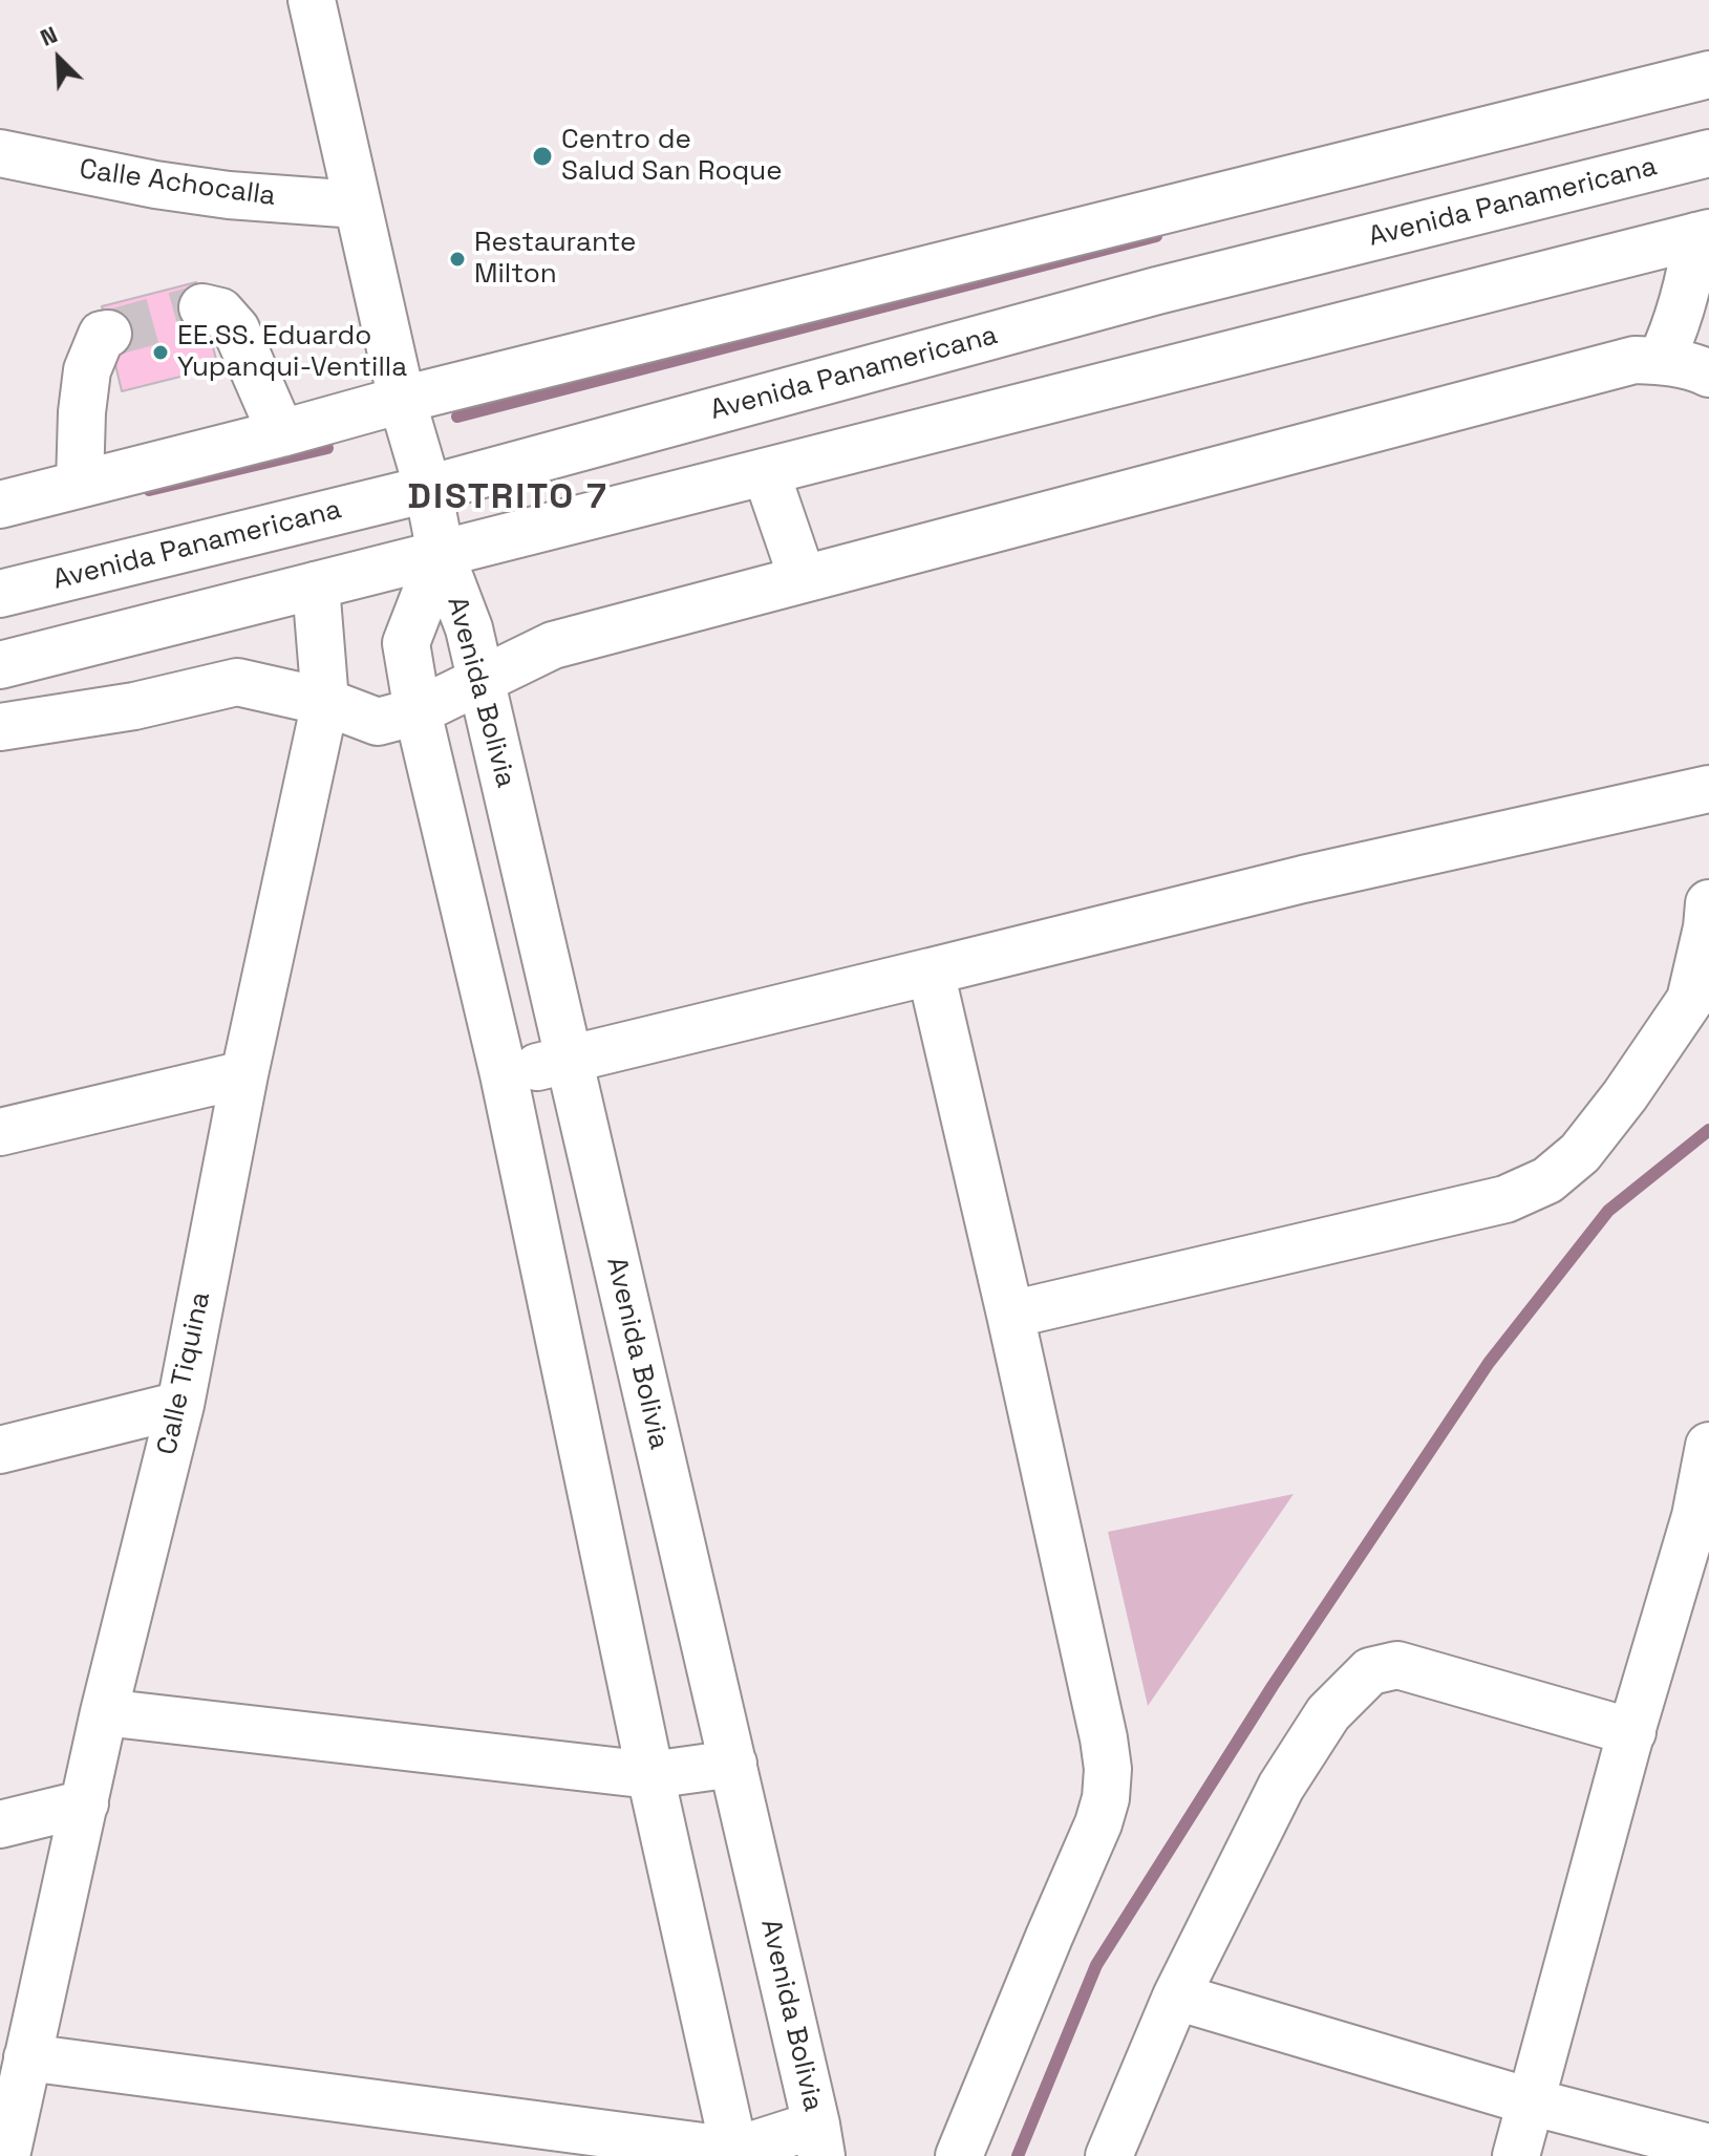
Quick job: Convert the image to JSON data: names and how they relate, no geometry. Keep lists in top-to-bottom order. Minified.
{"streets":{"main road":["Calle Achocalla","Avenida Panamericana","Avenida Bolivia","Calle Tiquina"]},"crossings":[["Calle Achocalla","Avenida Bolivia"],["Avenida Panamericana","Avenida Bolivia"]],"districts":["DISTRITO 7"],"places":["Centro de Salud San Roque","Restaurante Milton","EE.SS. Eduardo Yupanqui-Ventilla"],"north":"top left"}
